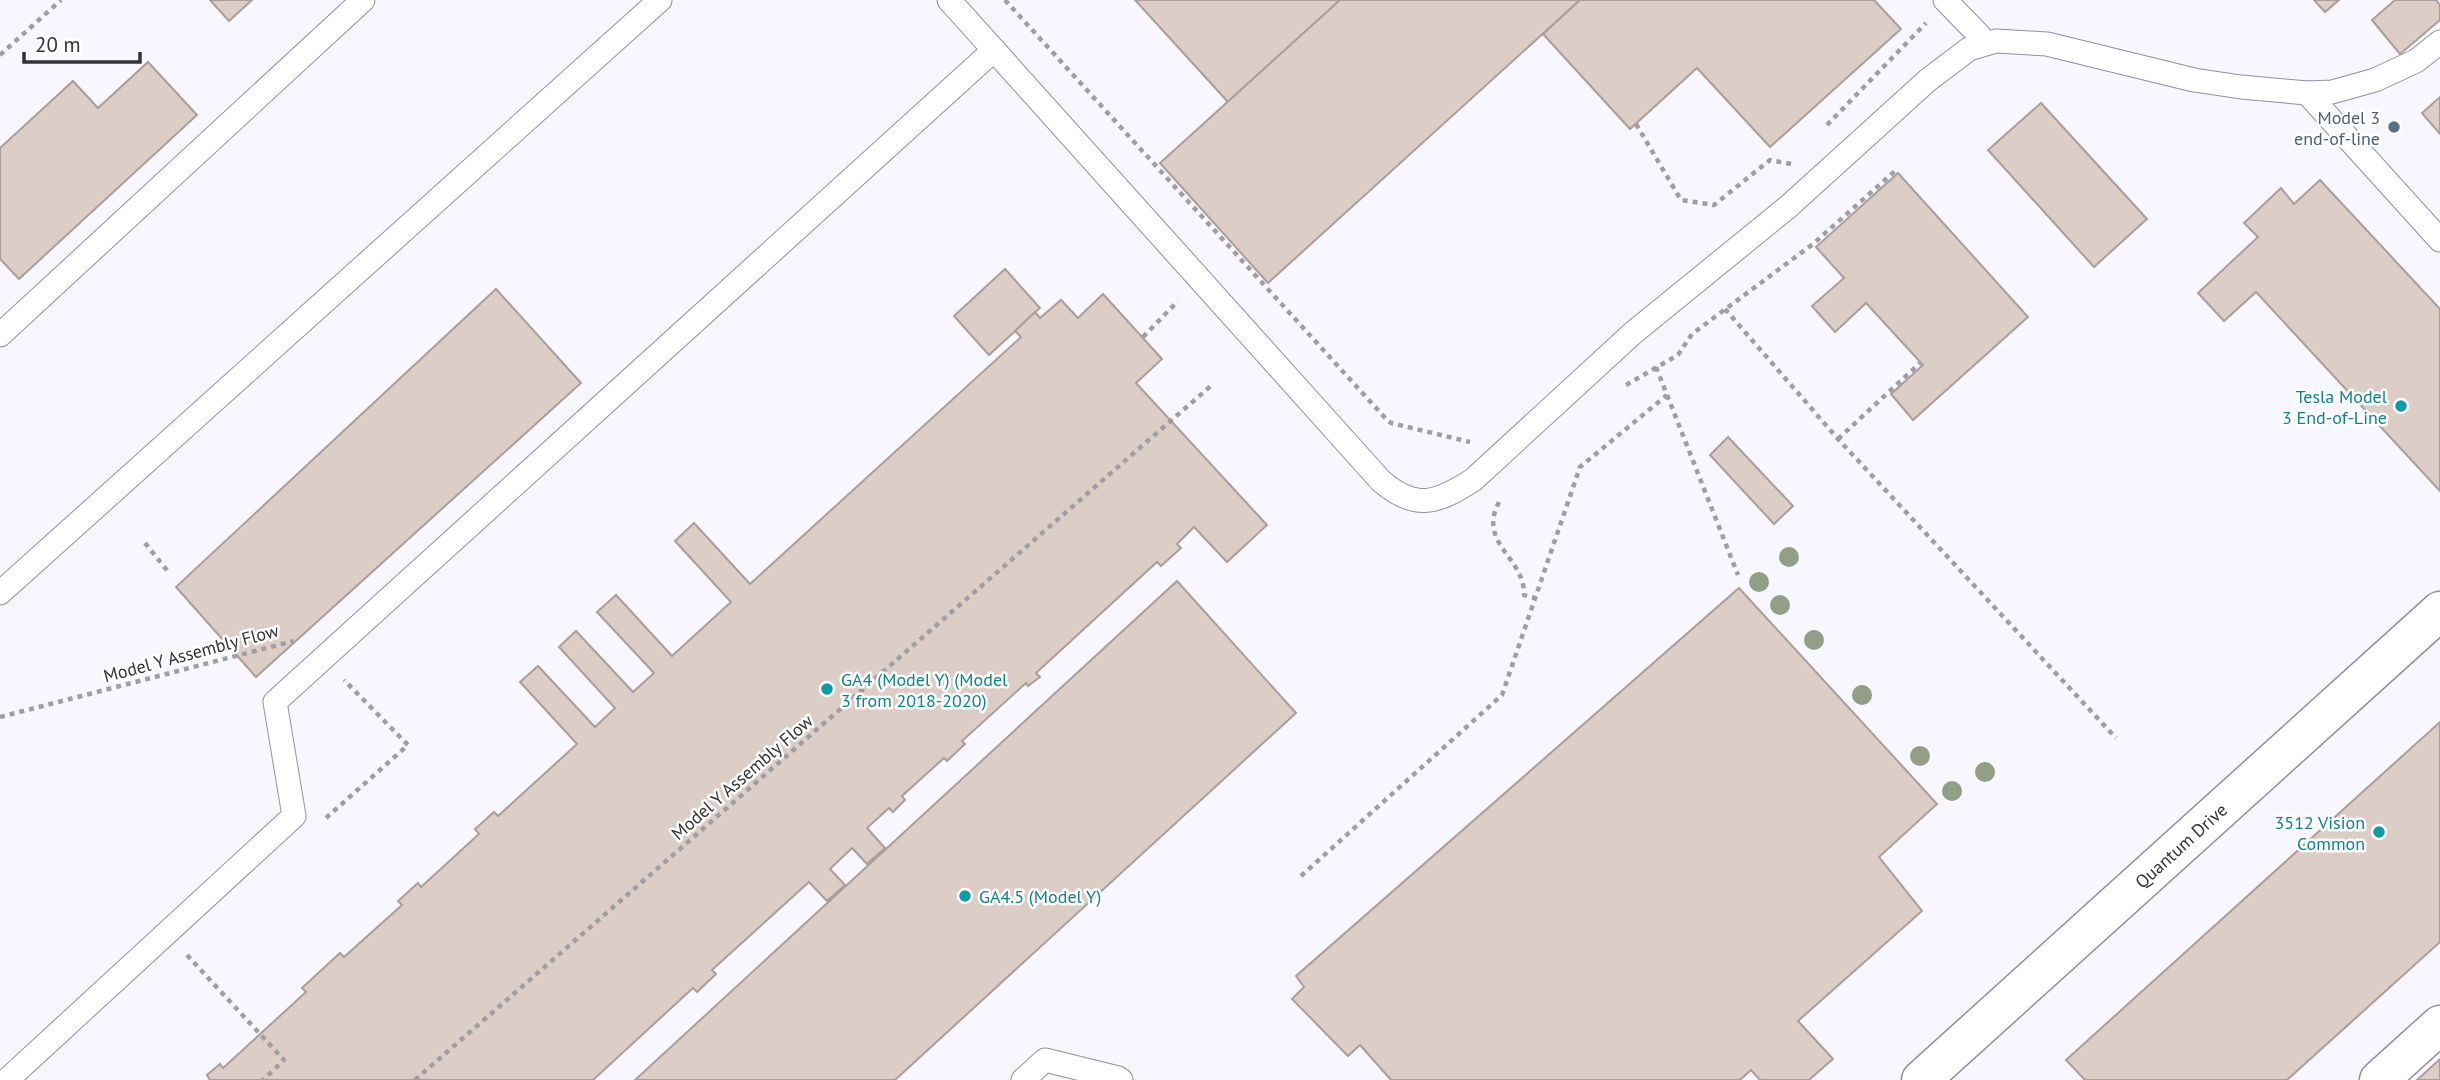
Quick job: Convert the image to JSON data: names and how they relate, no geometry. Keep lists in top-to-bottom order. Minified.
{"streets":{"street":["Quantum Drive"],"path":["Model Y Assembly Flow"]},"places":["Model 3 end-of-line","Tesla Model 3 End-of-Line","GA4 (Model Y) (Model 3 from 2018-2020)","3512 Vision Common","GA4.5 (Model Y)"],"scale_bar":"20 m"}
